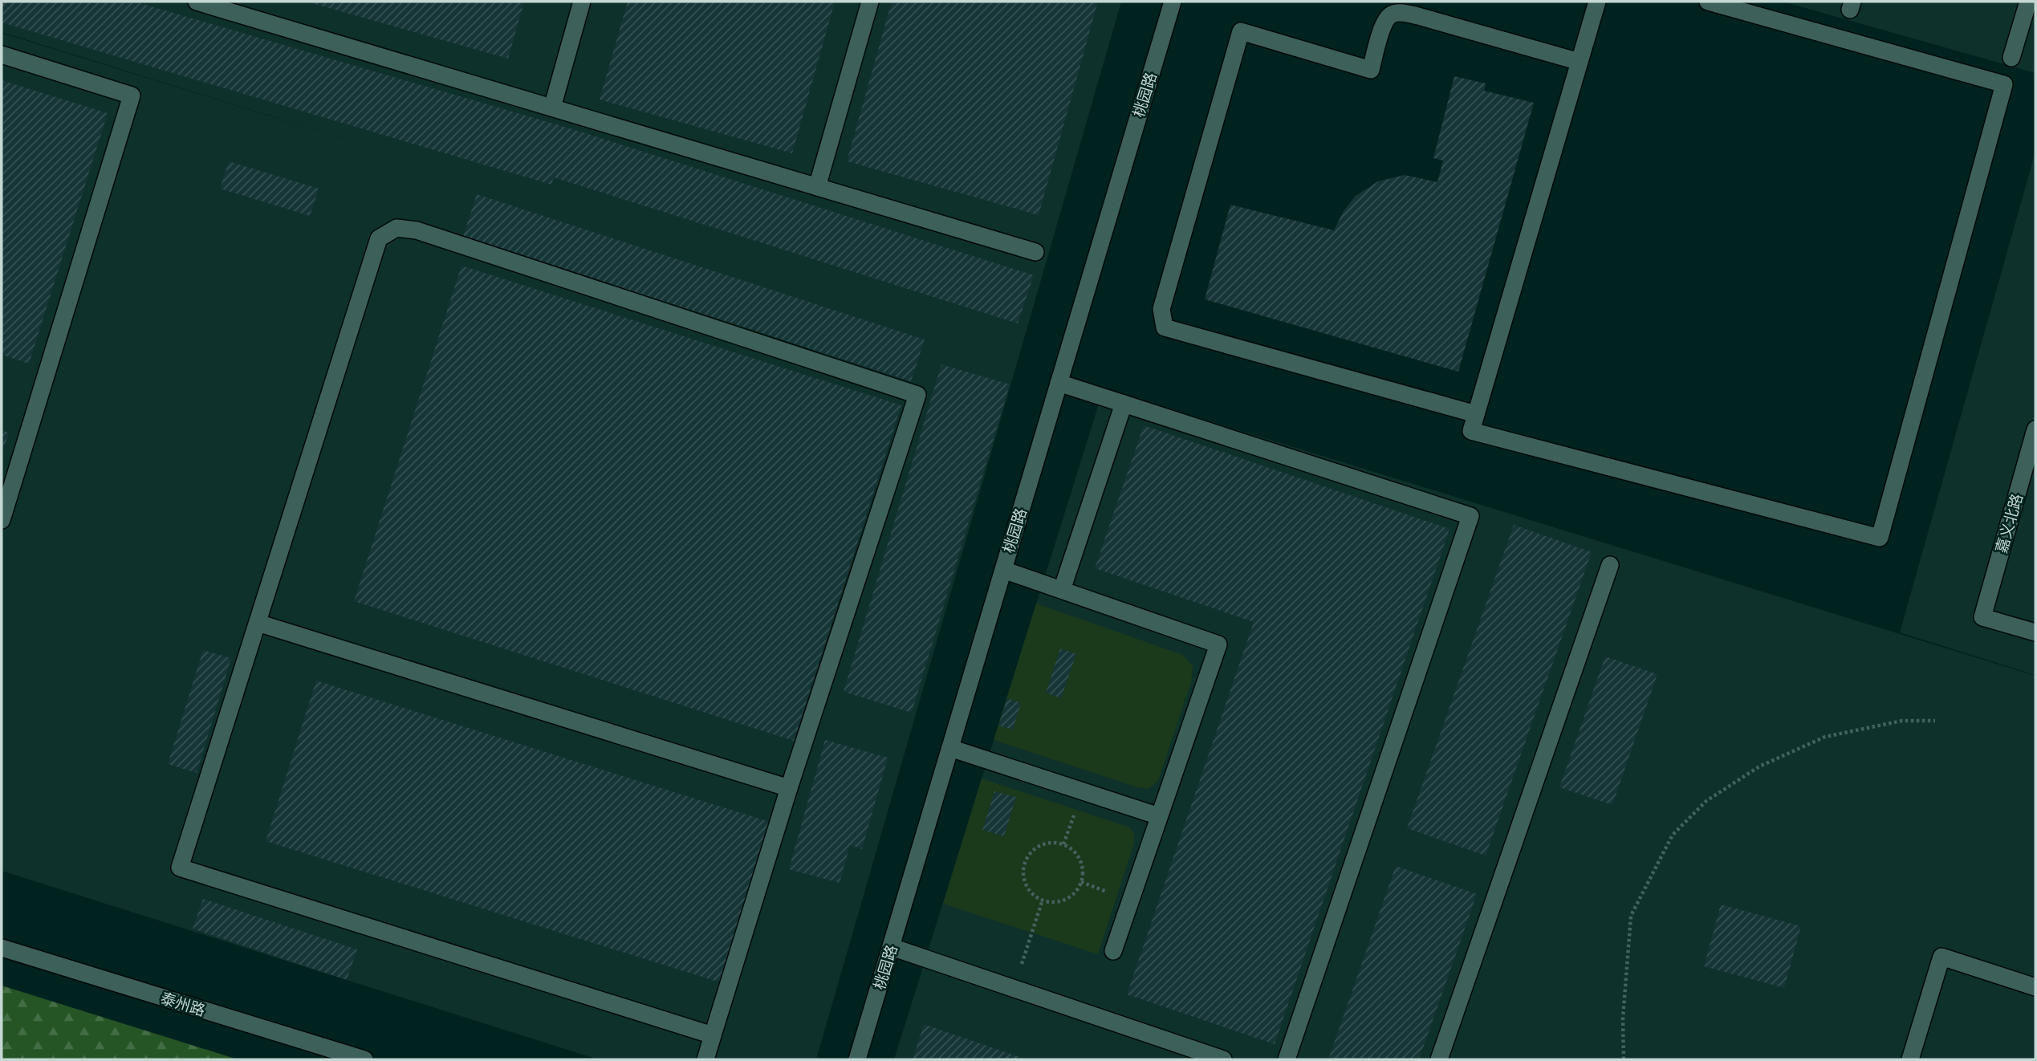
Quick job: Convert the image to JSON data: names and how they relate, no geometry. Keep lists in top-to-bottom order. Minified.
{"streets":{"street":["桃园路","嘉义北路","泰州路"]}}
